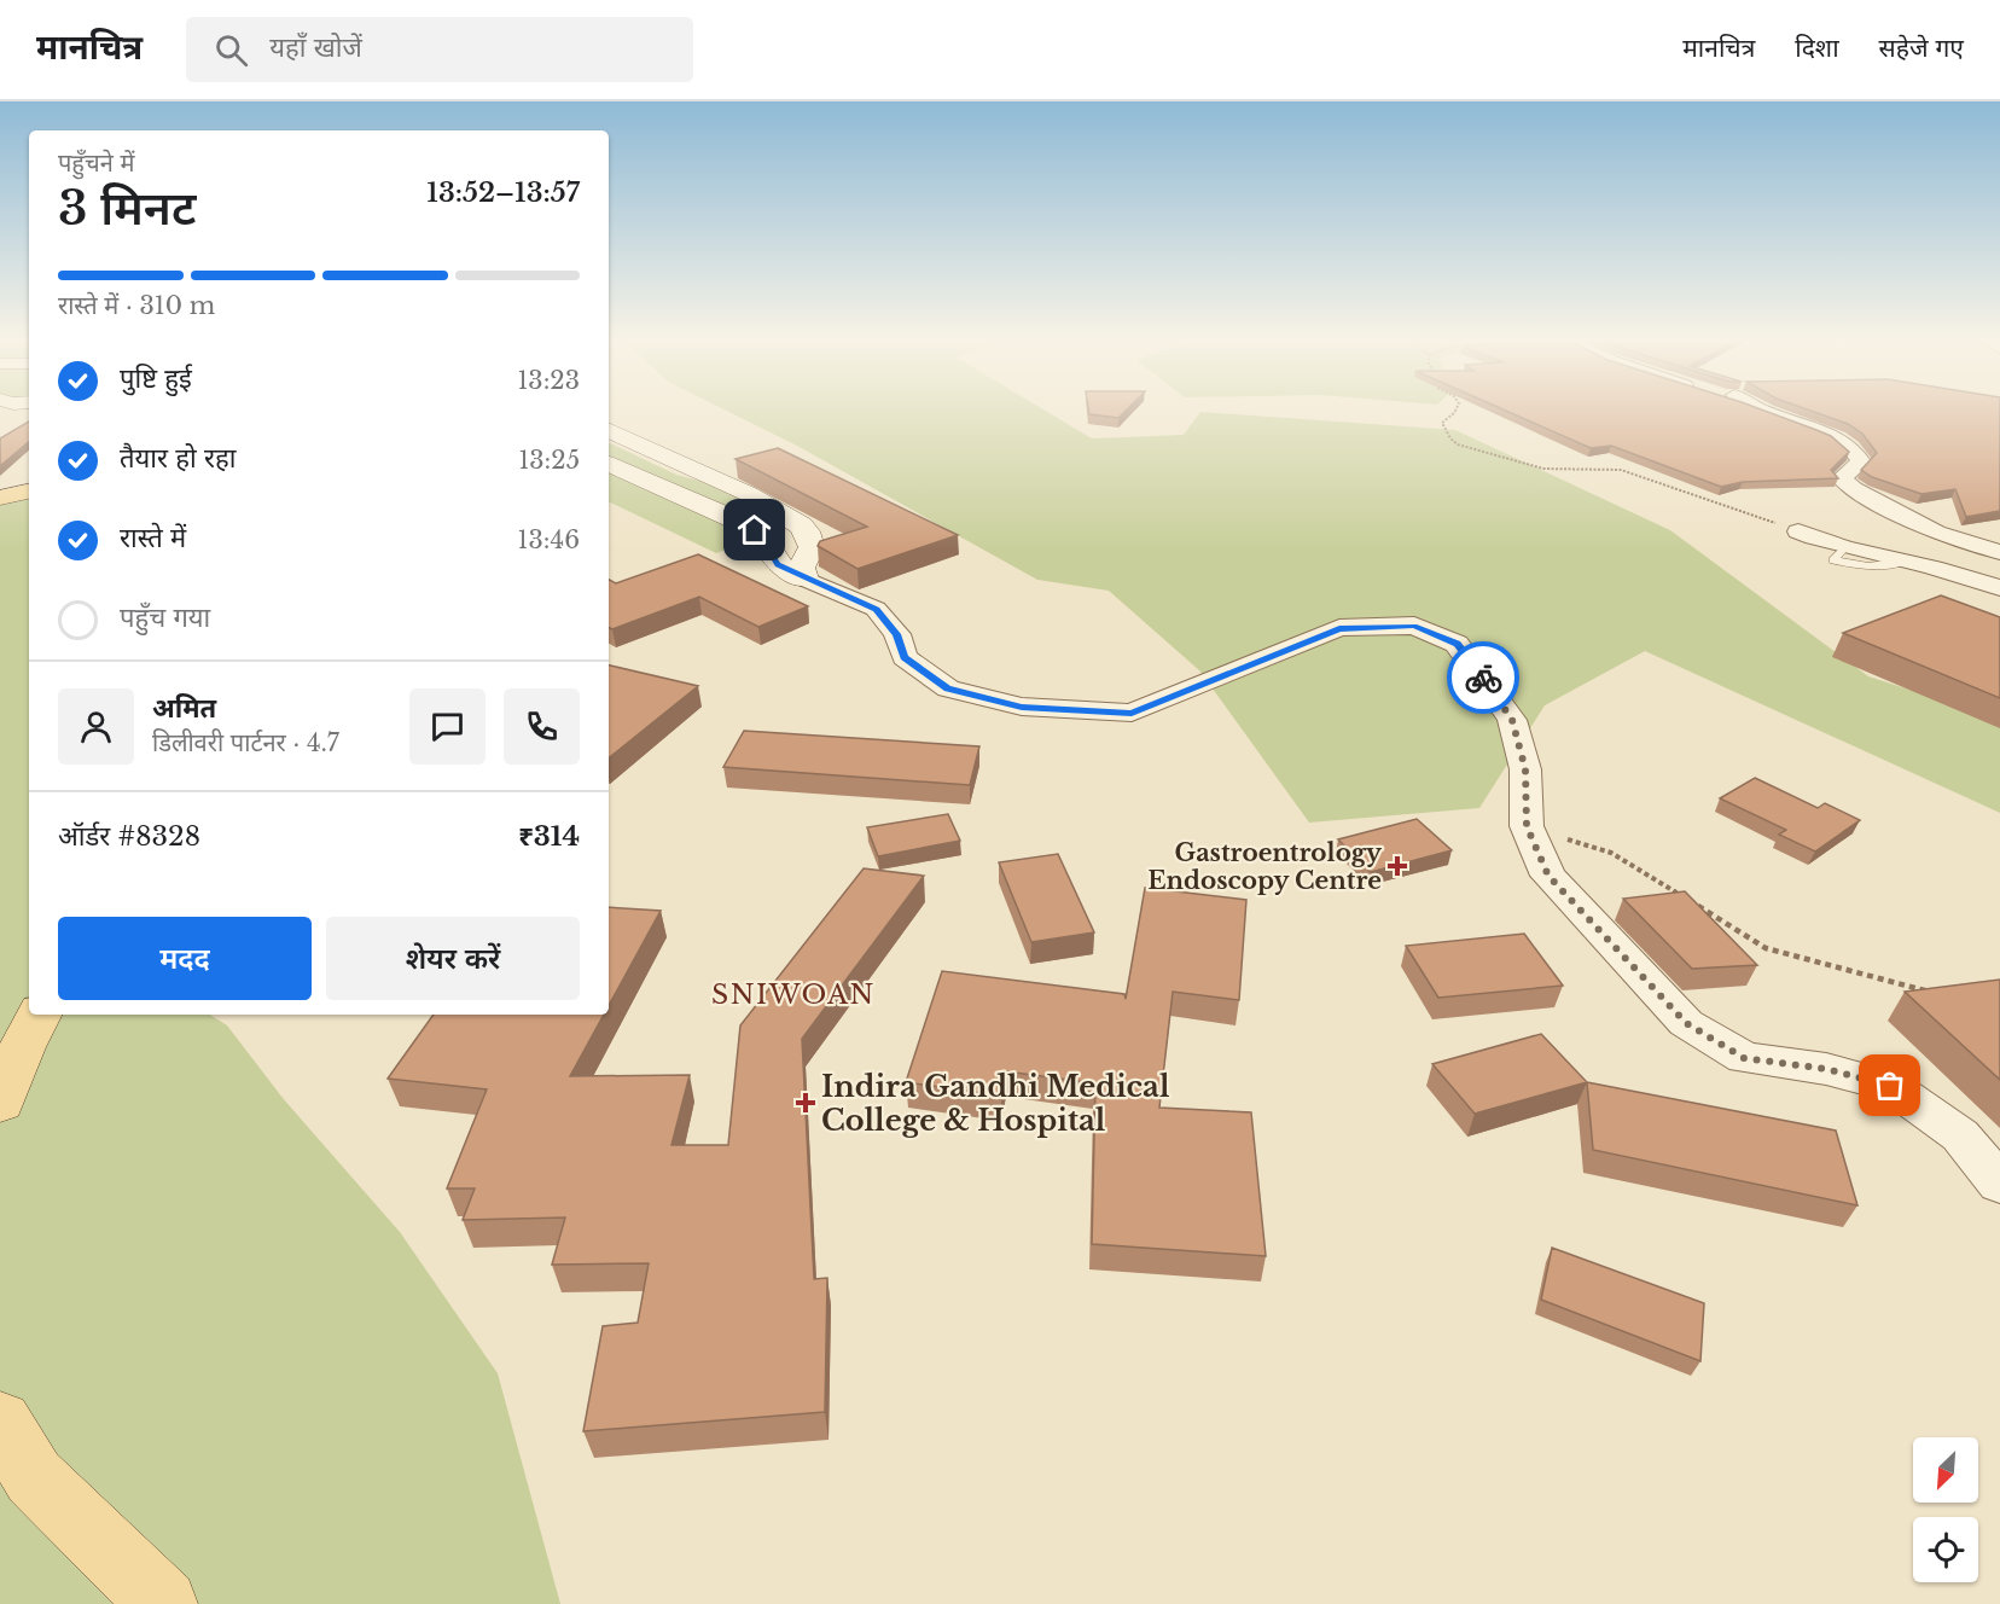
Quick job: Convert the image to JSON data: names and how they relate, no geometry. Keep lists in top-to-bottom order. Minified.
{"districts":["SNIWOAN"],"places":{"health":["Gastroentrology Endoscopy Centre","Indira Gandhi Medical College & Hospital"]},"north":"bottom left","page":{"header":"मानचित्र","search":"यहाँ खोजें","nav":["मानचित्र","दिशा","सहेजे गए"],"heading":["3 मिनट","पहुँचने में","13:52–13:57"],"panel":["अमित","डिलीवरी पार्टनर · 4.7","ऑर्डर #8328","₹314"],"bar":"रास्ते में · 310 m","list":[["पुष्टि हुई","13:23"],["तैयार हो रहा","13:25"],["रास्ते में","13:46"],"पहुँच गया"],"buttons":["मदद","शेयर करें"]}}
